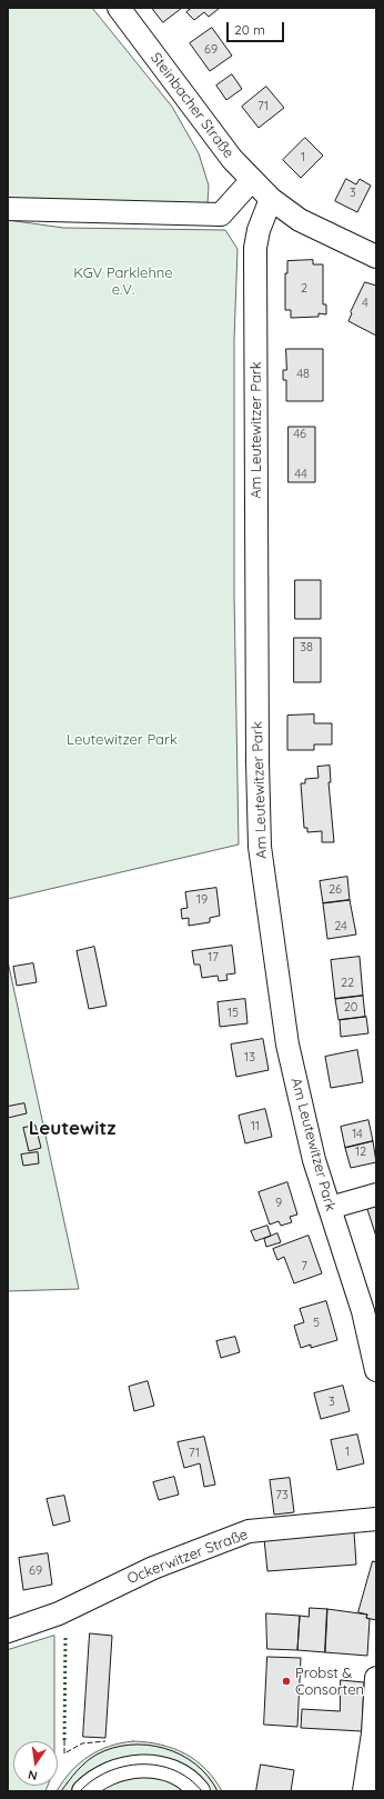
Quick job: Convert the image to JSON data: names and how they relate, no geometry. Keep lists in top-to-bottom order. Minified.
{"streets":{"street":["Steinbacher Straße","Am Leutewitzer Park","Ockerwitzer Straße"]},"crossings":[["Steinbacher Straße","Am Leutewitzer Park"]],"districts":["Leutewitz"],"parks":["KGV Parklehne e.V.","Leutewitzer Park"],"places":["Probst & Consorten"],"house_numbers":["69","71","1","3","2","4","48","46","44","38","26","19","24","17","22","20","15","13","11","14","12","9","7","5","3","1","71","73","69"],"scale_bar":"20 m","north":"bottom"}
